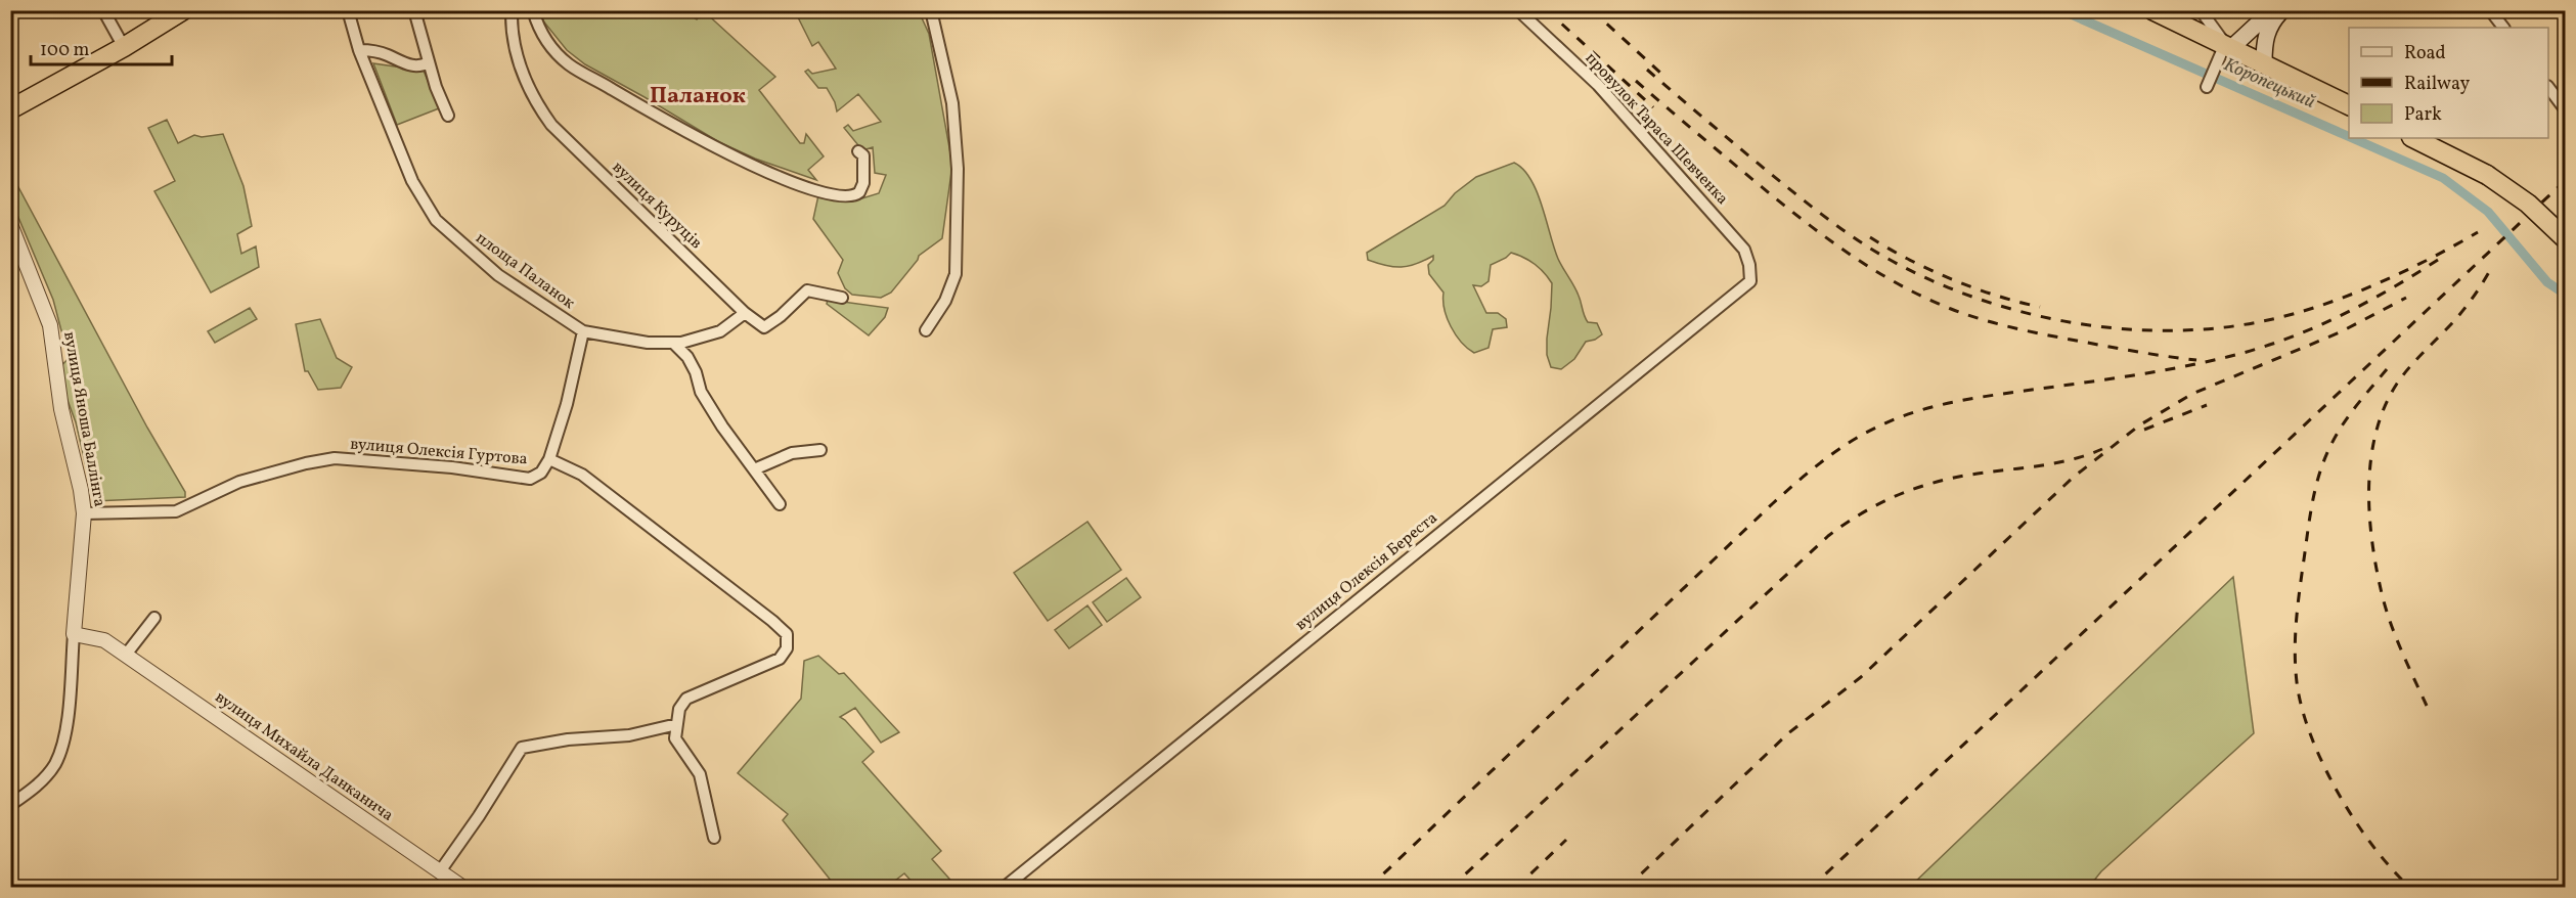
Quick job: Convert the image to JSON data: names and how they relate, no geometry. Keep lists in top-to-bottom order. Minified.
{"streets":{"street":["провулок Тараса Шевченка","вулиця Куруців","площа Паланок","вулиця Яноша Баллінга","вулиця Олексія Гуртова","вулиця Олексія Береста","вулиця Михайла Данканича"]},"crossings":[["провулок Тараса Шевченка","вулиця Олексія Береста"],["вулиця Куруців","площа Паланок"],["площа Паланок","вулиця Олексія Гуртова"],["вулиця Яноша Баллінга","вулиця Олексія Гуртова"]],"districts":["Паланок"],"water":["Коропецький"],"legend":["Road","Railway","Park"],"scale_bar":"100 m"}
